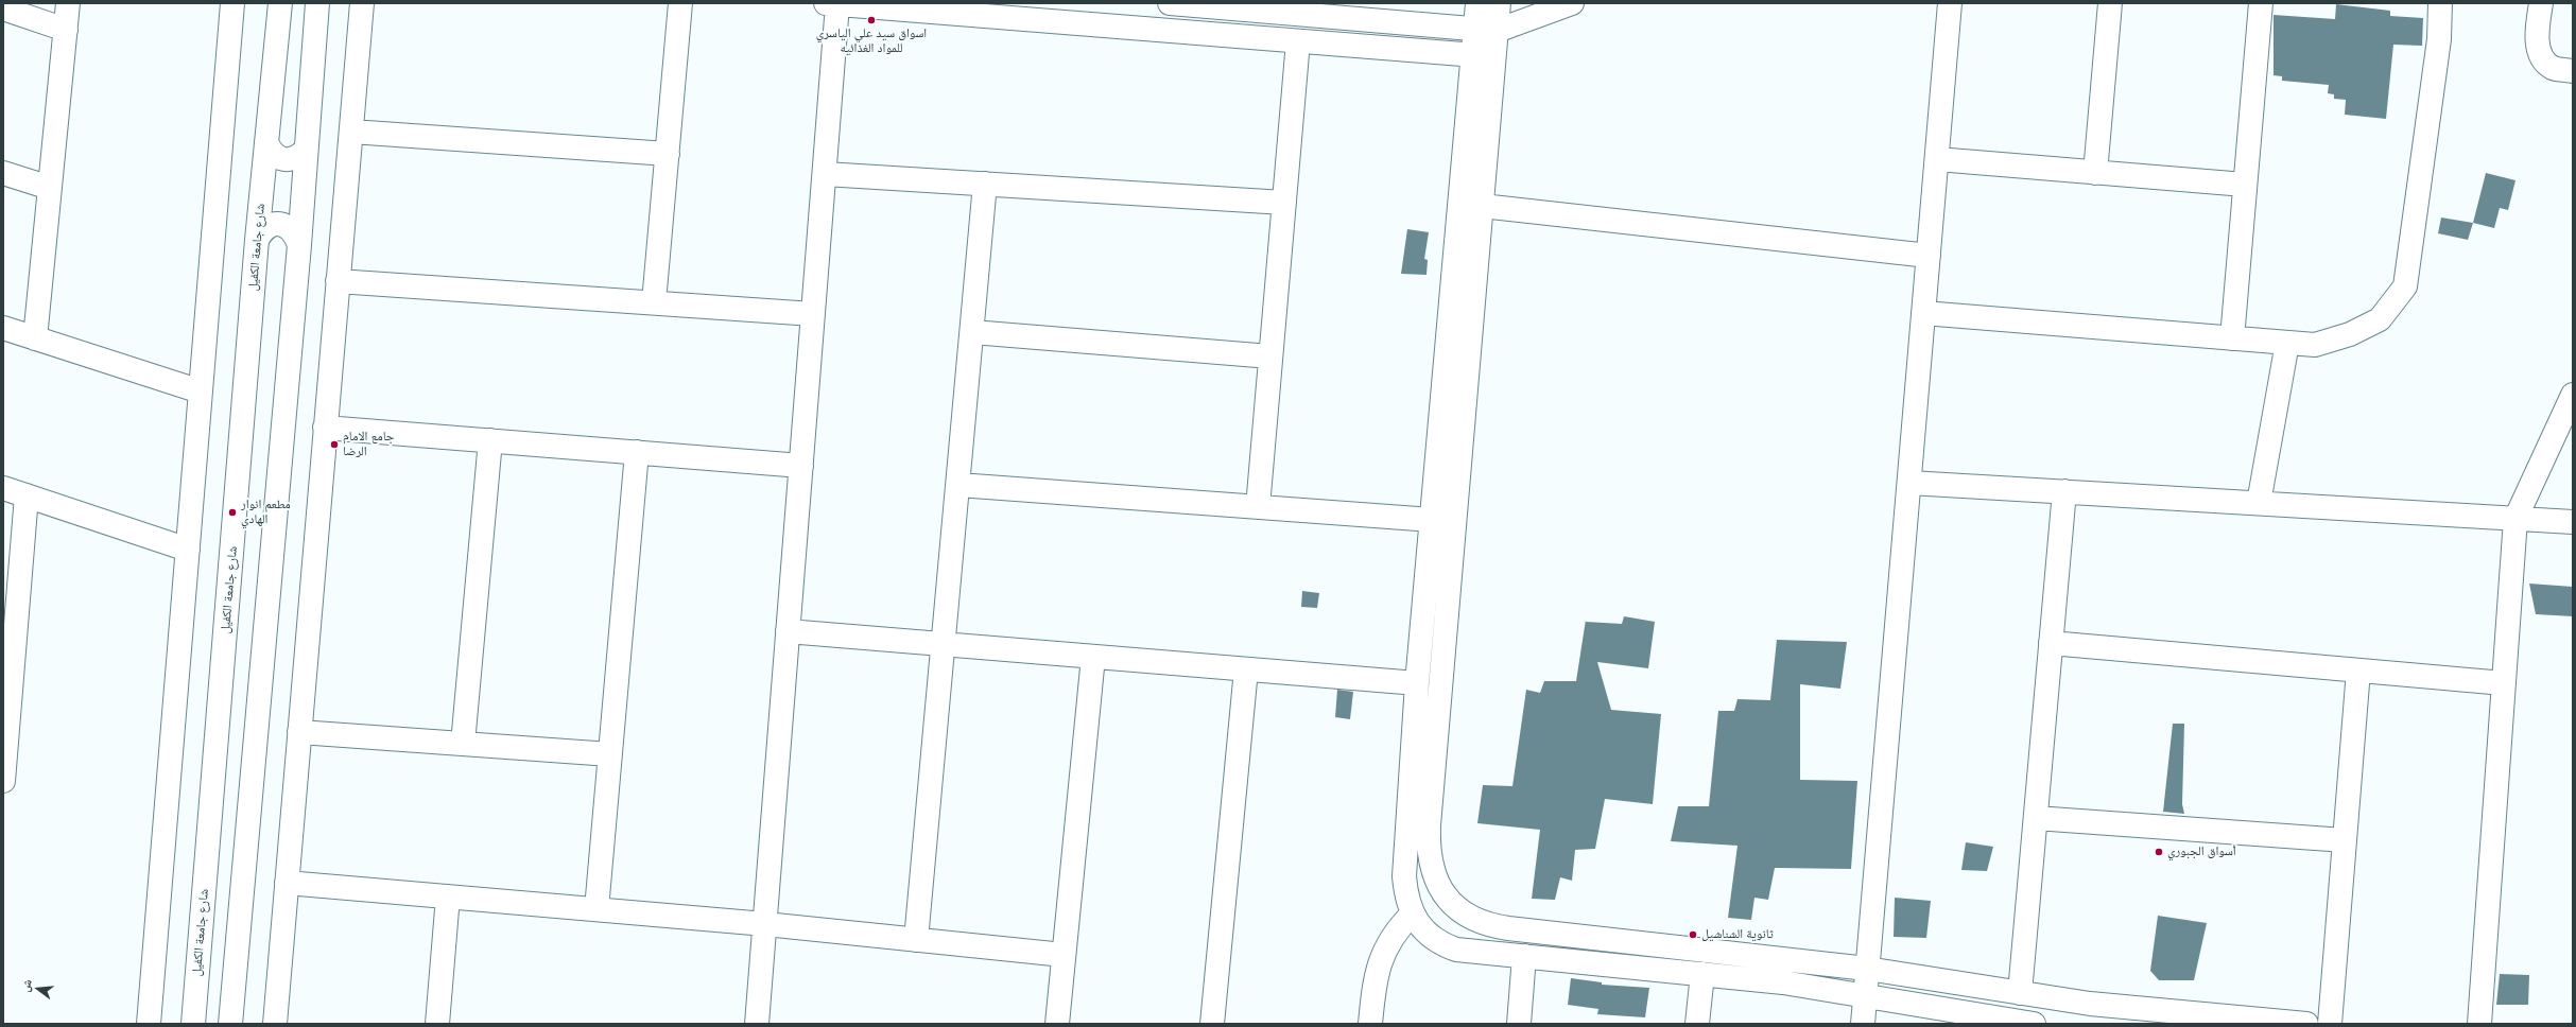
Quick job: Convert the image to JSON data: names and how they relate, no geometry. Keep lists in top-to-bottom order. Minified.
{"streets":{"street":["شارع جامعة الكفيل"]},"places":["اسواق سيد علي الياسري للمواد الغذائيه","جامع الامام الرضا","مطعم انوار الهادي","أسواق الجبوري","ثانوية الشناشيل"],"north":"left"}
